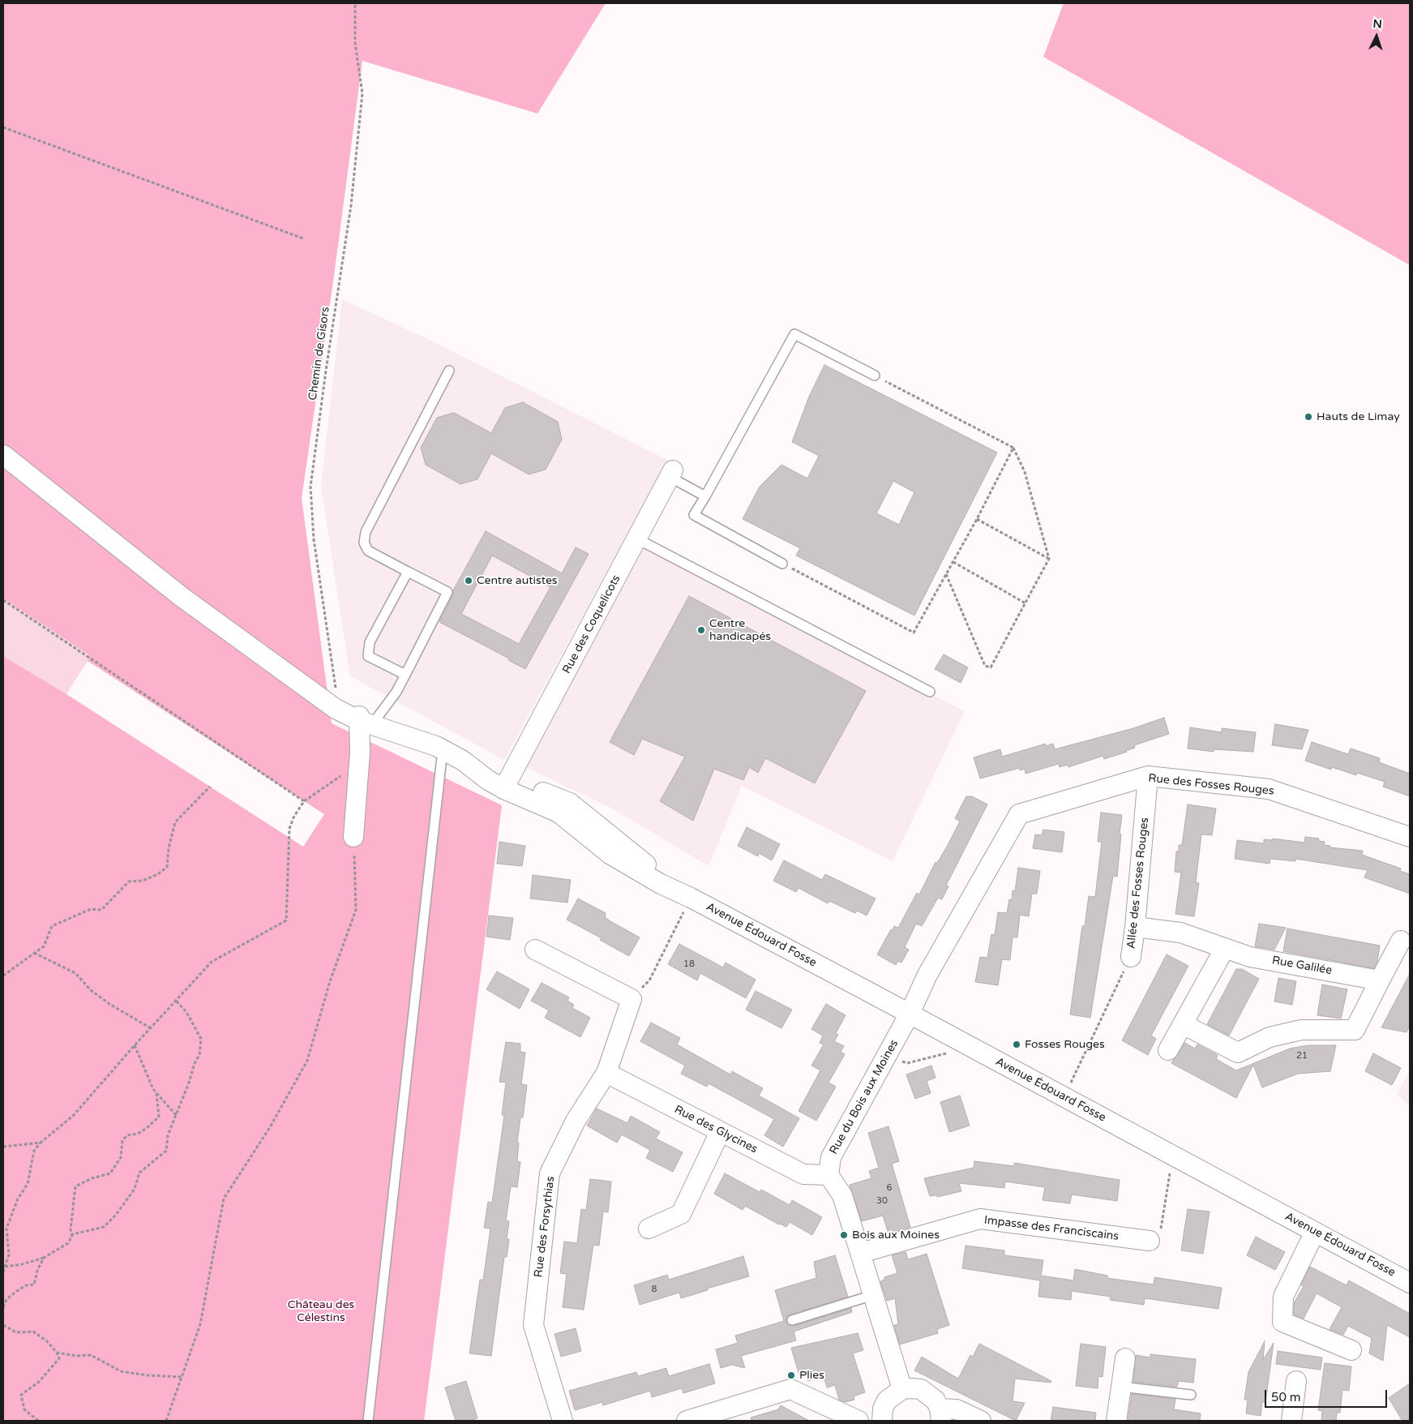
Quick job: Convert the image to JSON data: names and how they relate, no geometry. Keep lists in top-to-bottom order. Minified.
{"streets":{"street":["Rue des Coquelicots","Rue des Fosses Rouges","Allée des Fosses Rouges","Avenue Édouard Fosse","Rue Galilée","Rue du Bois aux Moines","Rue des Glycines","Rue des Forsythias","Impasse des Franciscains"],"path":["Chemin de Gisors"]},"crossings":[["Chemin de Gisors","Avenue Édouard Fosse"],["Rue des Coquelicots","Avenue Édouard Fosse"],["Rue des Fosses Rouges","Allée des Fosses Rouges"],["Rue des Fosses Rouges","Avenue Édouard Fosse"],["Rue des Fosses Rouges","Rue du Bois aux Moines"],["Allée des Fosses Rouges","Avenue Édouard Fosse"],["Allée des Fosses Rouges","Rue Galilée"],["Avenue Édouard Fosse","Rue du Bois aux Moines"],["Rue du Bois aux Moines","Rue des Glycines"],["Rue des Glycines","Rue des Forsythias"]],"parks":["Château des Célestins"],"places":["Hauts de Limay","Centre autistes","Centre handicapés","Fosses Rouges","Bois aux Moines","Plies"],"house_numbers":["18","21","6","30","8"],"scale_bar":"50 m","north":"top"}
